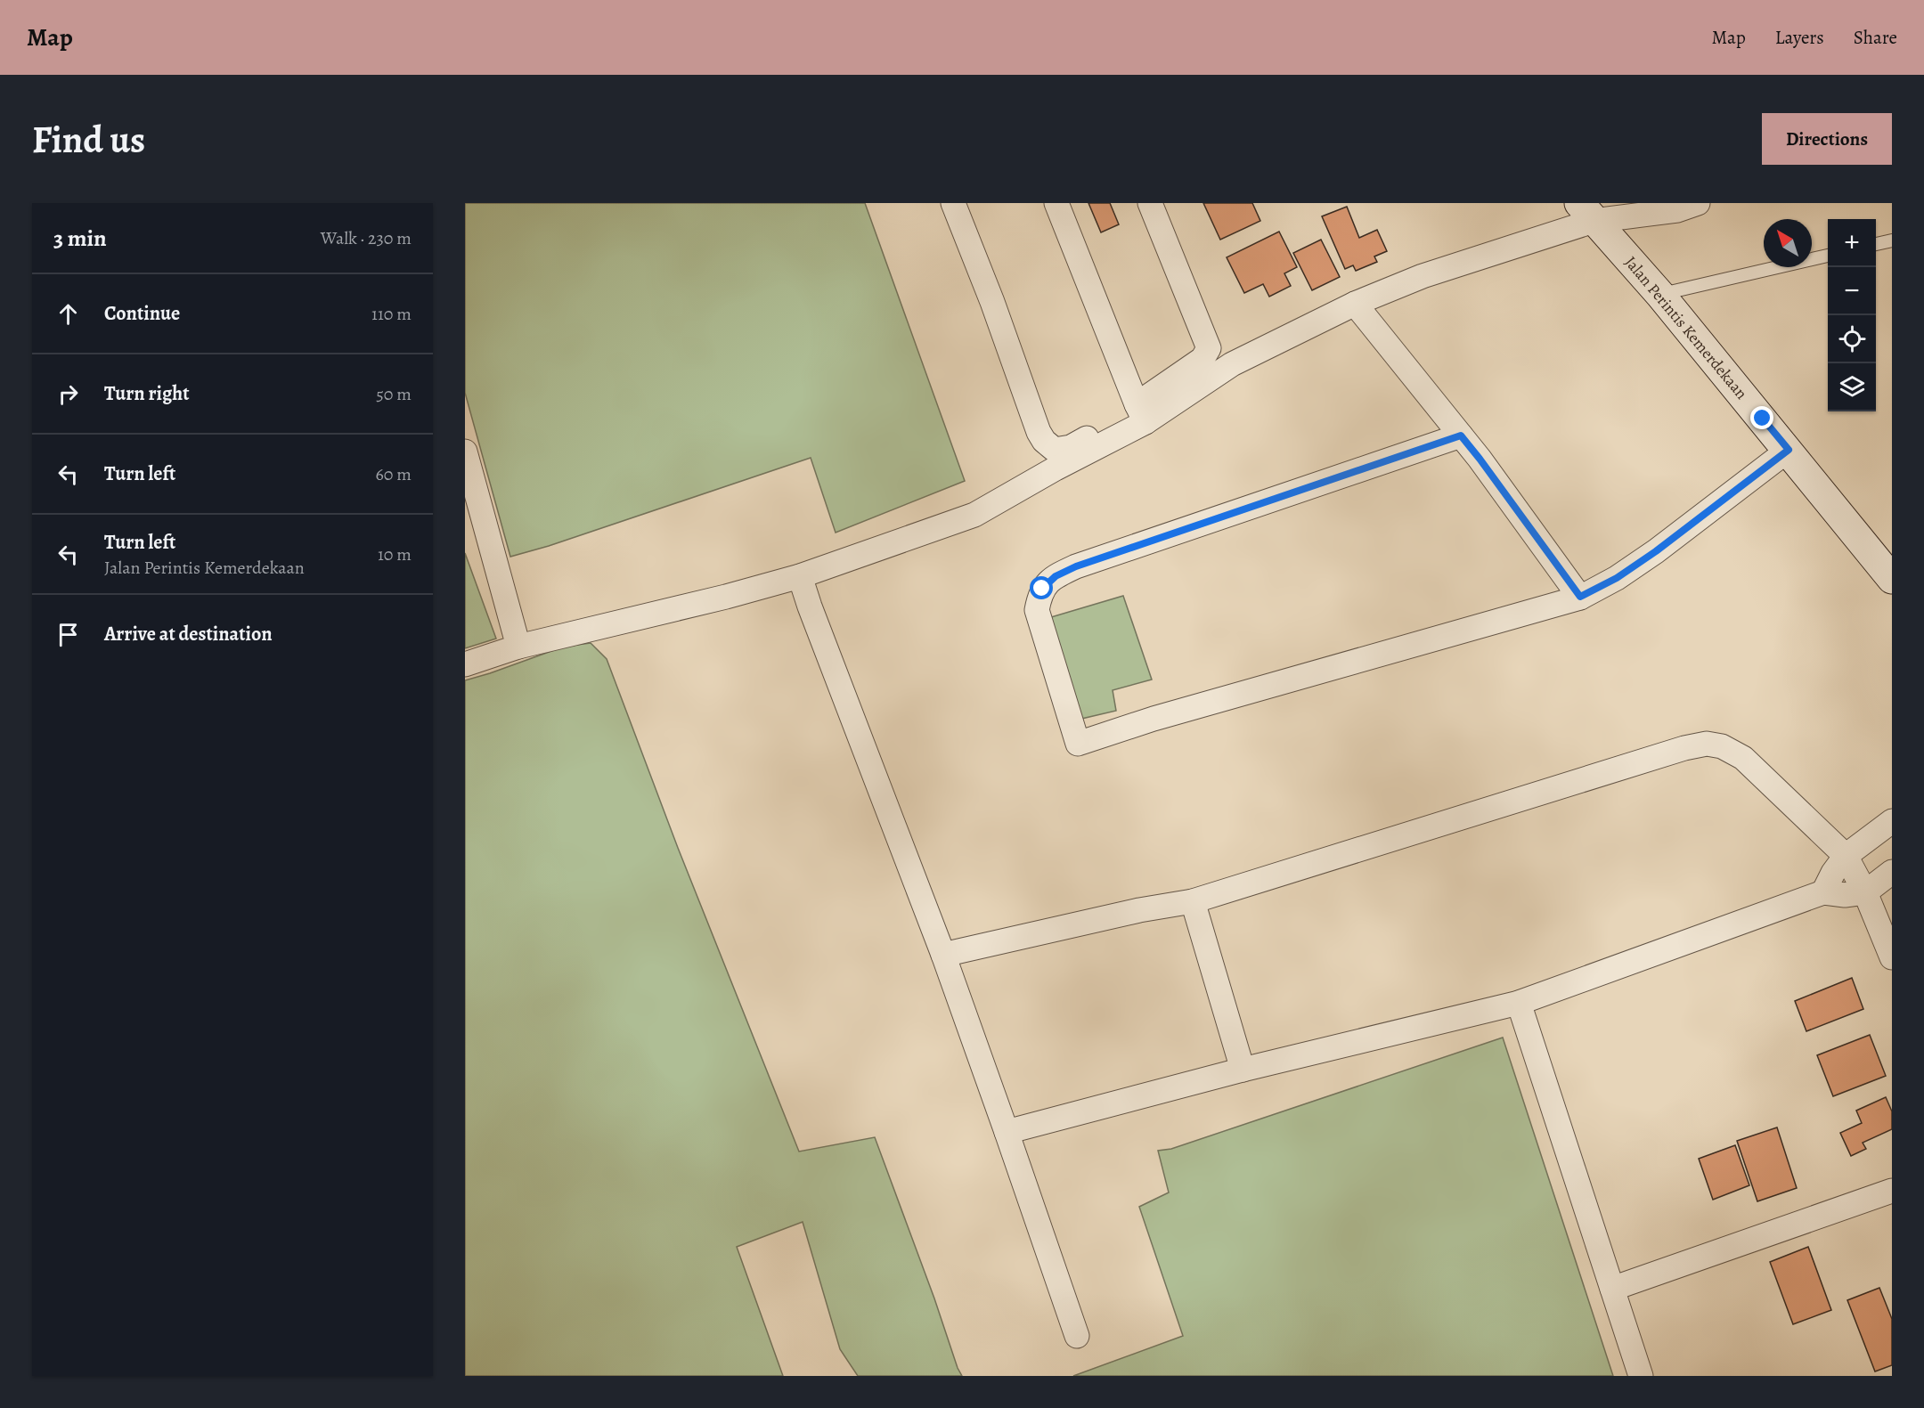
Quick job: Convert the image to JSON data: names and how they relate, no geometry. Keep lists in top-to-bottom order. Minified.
{"streets":{"street":["Jalan Perintis Kemerdekaan"]},"north":"top left","page":{"header":"Map","nav":["Map","Layers","Share"],"buttons":"Directions","title":"Find us","heading":["3 min","Walk · 230 m"],"map_buttons":["+","−"],"list":[["Continue","110 m"],["Turn right","50 m"],["Turn left","60 m"],["Turn left","Jalan Perintis Kemerdekaan","10 m"],"Arrive at destination"]}}
